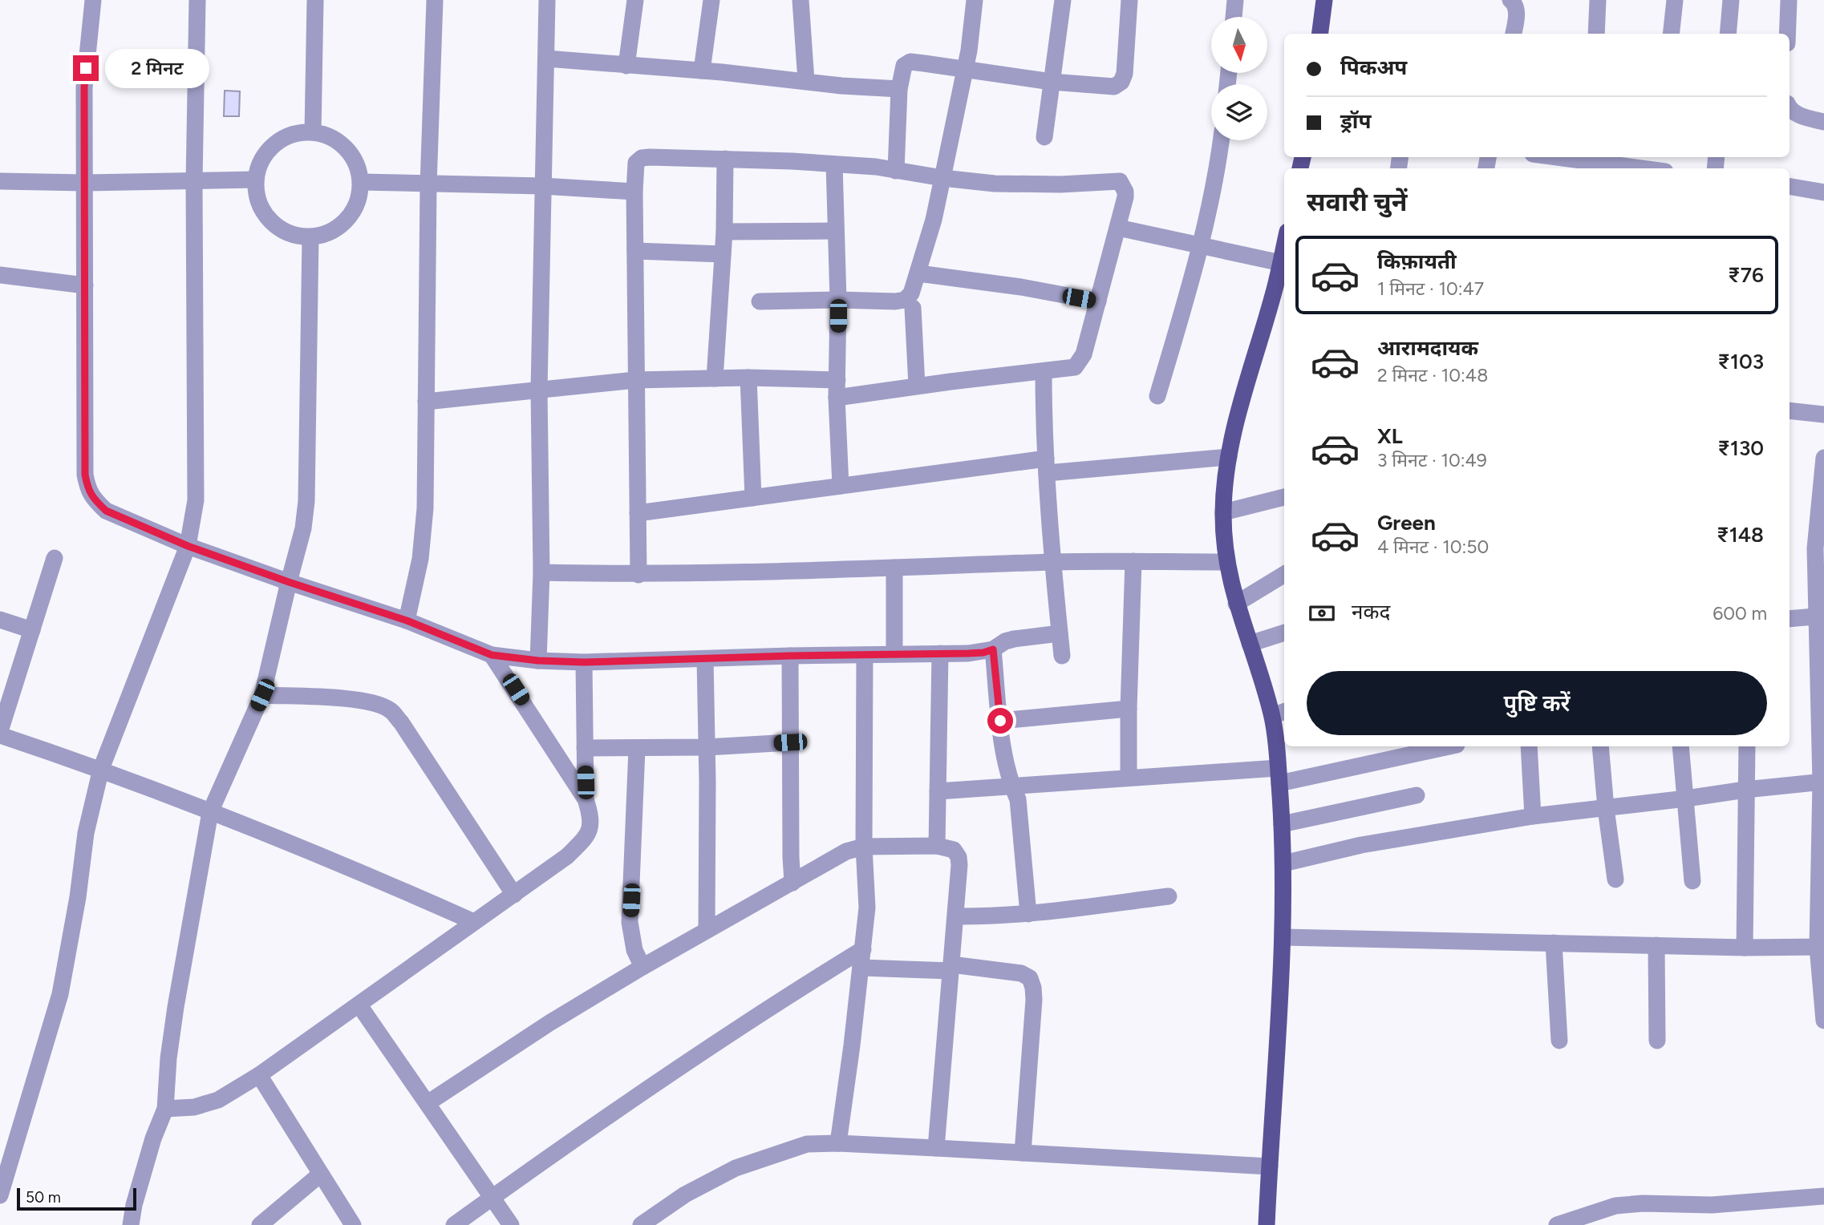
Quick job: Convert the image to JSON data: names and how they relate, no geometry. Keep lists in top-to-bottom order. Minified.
{"scale_bar":"50 m","north":"bottom","page":{"banner":["पिकअप","ड्रॉप"],"bubble":"2 मिनट","heading":"सवारी चुनें","list":[{"name":"किफ़ायती","note":"1 मिनट · 10:47","value":"₹76"},{"name":"आरामदायक","note":"2 मिनट · 10:48","value":"₹103"},{"name":"XL","note":"3 मिनट · 10:49","value":"₹130"},{"name":"Green","note":"4 मिनट · 10:50","value":"₹148"}],"pay":["नकद","600 m"],"buttons":"पुष्टि करें","scale":"50 m"}}
